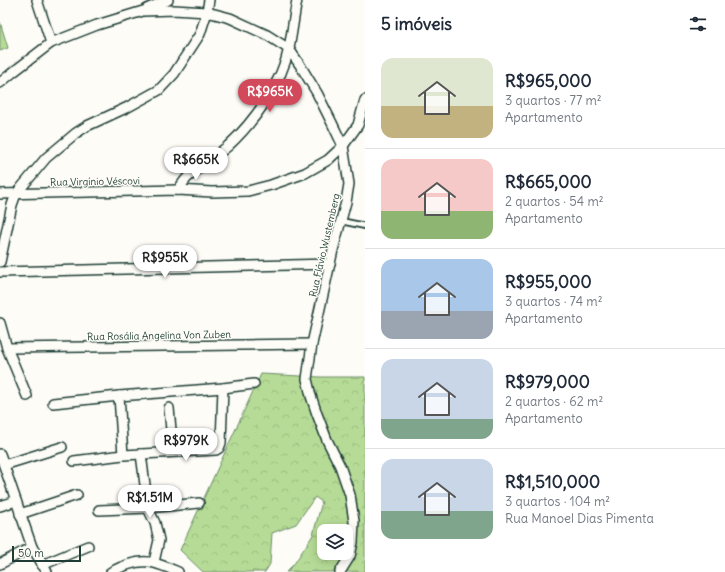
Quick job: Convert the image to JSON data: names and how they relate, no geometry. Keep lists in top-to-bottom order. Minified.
{"streets":{"street":["Rua Virgínio Véscovi","Rua Flávio Wustemberg","Rua Rosália Angelina Von Zuben"]},"crossings":[["Rua Virgínio Véscovi","Rua Flávio Wustemberg"],["Rua Flávio Wustemberg","Rua Rosália Angelina Von Zuben"]],"scale_bar":"50 m","page":{"heading":"5 imóveis","list":[{"name":"R$965,000","note":"3 quartos · 77 m² · Apartamento"},{"name":"R$665,000","note":"2 quartos · 54 m² · Apartamento"},{"name":"R$955,000","note":"3 quartos · 74 m² · Apartamento"},{"name":"R$979,000","note":"2 quartos · 62 m² · Apartamento"},{"name":"R$1,510,000","note":"3 quartos · 104 m² · Rua Manoel Dias Pimenta"}],"price":["R$965K","R$665K","R$955K","R$979K","R$1.51M"],"scale":"50 m"}}
